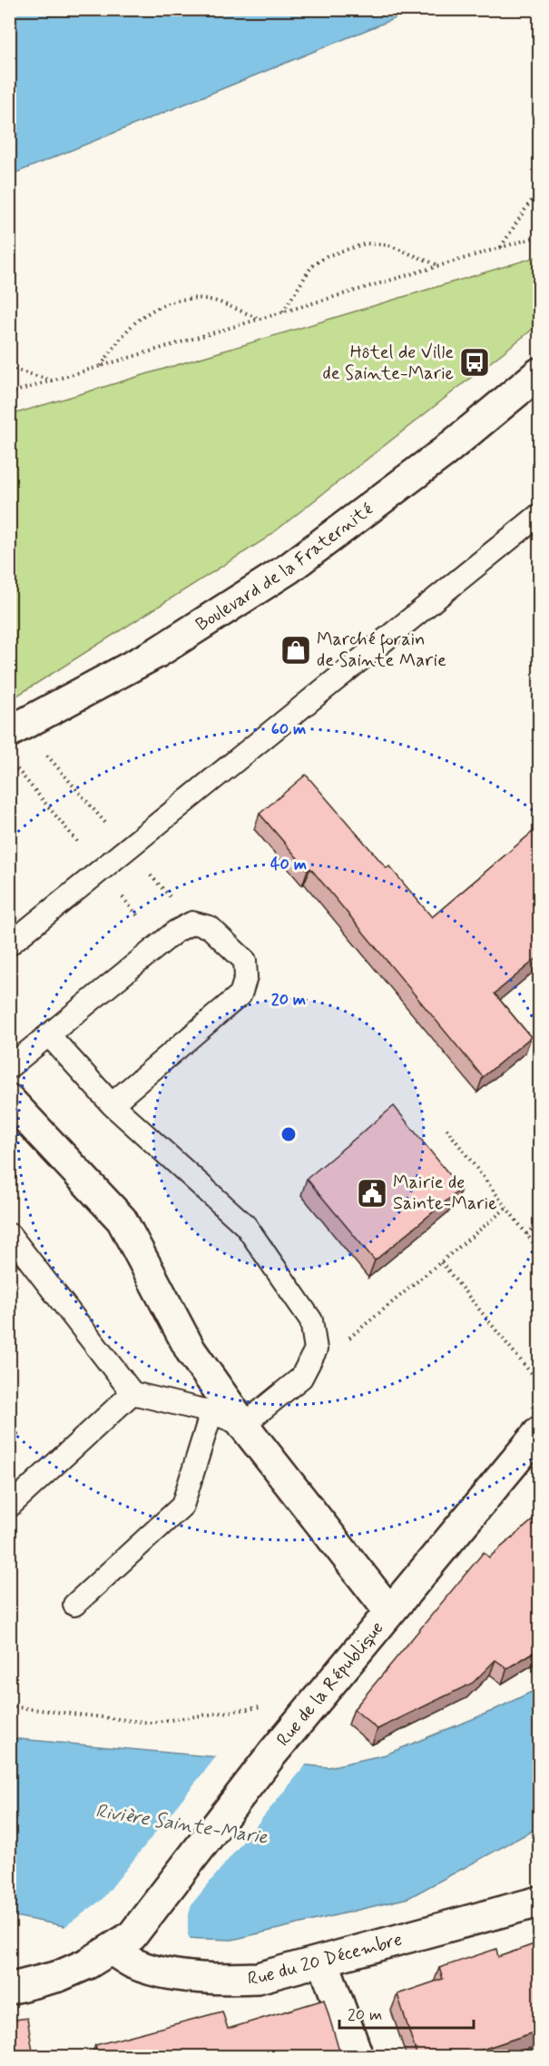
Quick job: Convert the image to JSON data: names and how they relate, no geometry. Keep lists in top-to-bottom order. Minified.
{"streets":{"street":["Boulevard de la Fraternité","Rue de la République","Rue du 20 Décembre"]},"crossings":[["Rue de la République","Rue du 20 Décembre"]],"water":["Rivière Sainte-Marie"],"places":{"bus stop":["Hôtel de Ville de Sainte-Marie"],"shop":["Marché forain de Sainte Marie"],"public building":["Mairie de Sainte-Marie"]},"scale_bar":"20 m","rings":["60 m","40 m","20 m"]}
